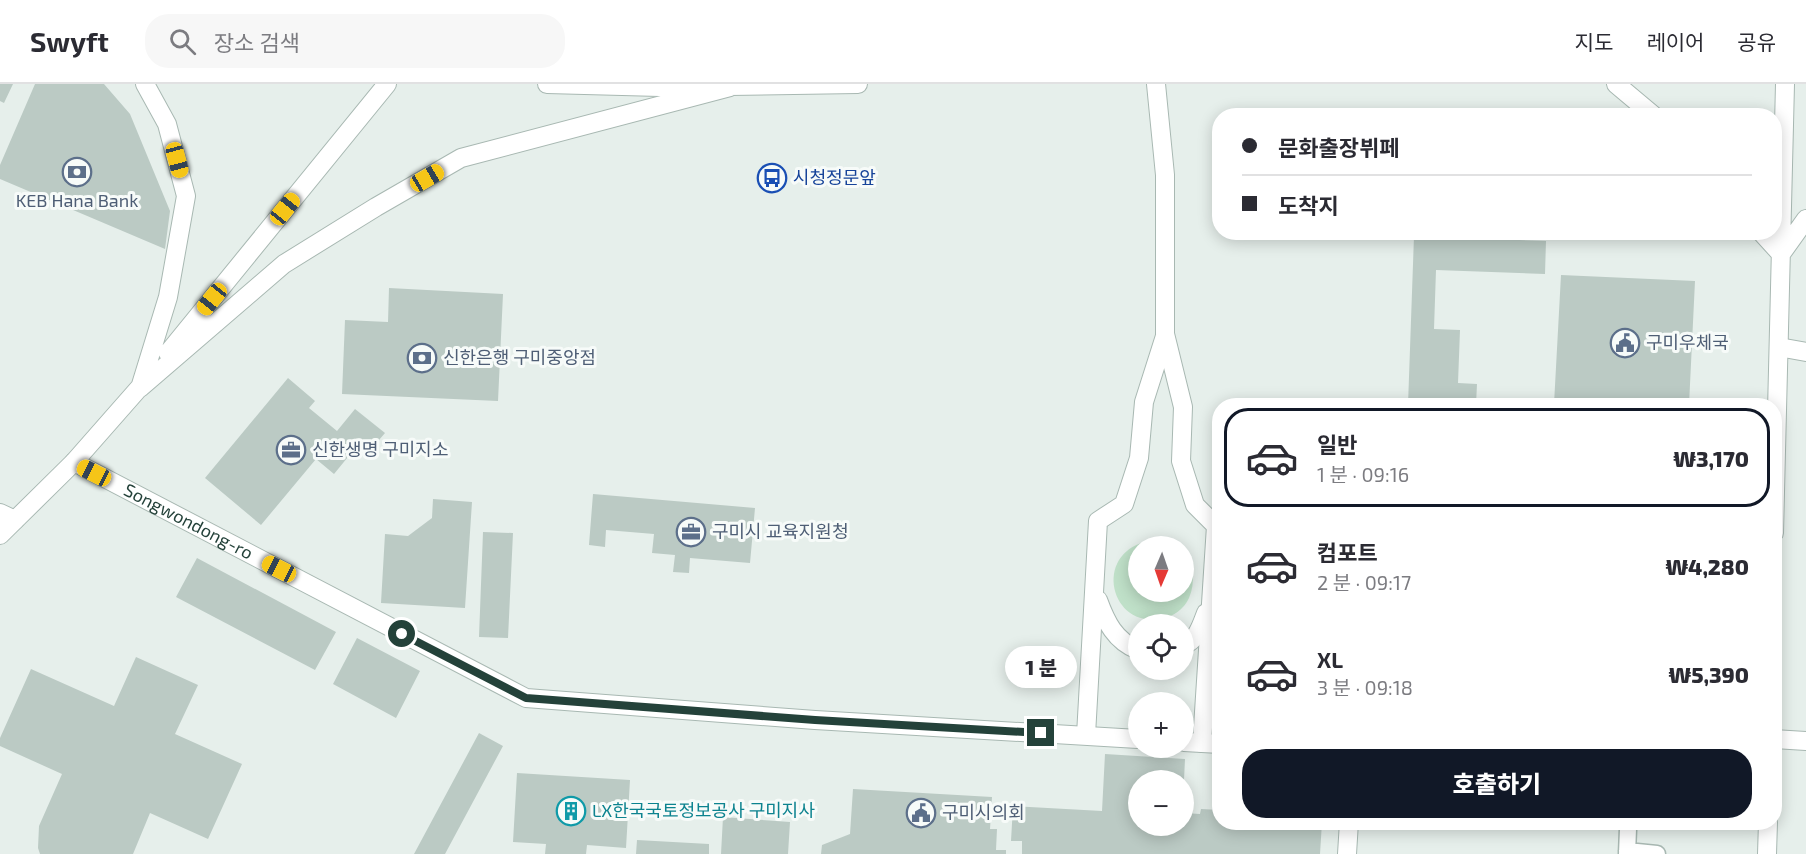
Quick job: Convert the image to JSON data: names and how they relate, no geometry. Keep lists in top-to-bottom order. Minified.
{"streets":{"street":["Songwondong-ro"]},"places":{"bank":["KEB Hana Bank","신한은행 구미중앙점"],"bus stop":["시청정문앞"],"public building":["구미우체국","구미시의회"],"office":["신한생명 구미지소","구미시 교육지원청"],"building":["LX한국국토정보공사 구미지사"]},"north":"bottom","page":{"header":"Swyft","search":"장소 검색","nav":["지도","레이어","공유"],"banner":["문화출장뷔페","도착지"],"list":[{"name":"일반","note":"1 분 · 09:16","value":"₩3,170"},{"name":"컴포트","note":"2 분 · 09:17","value":"₩4,280"},{"name":"XL","note":"3 분 · 09:18","value":"₩5,390"}],"map_buttons":["+","−"],"bubble":"1 분","buttons":"호출하기"}}
